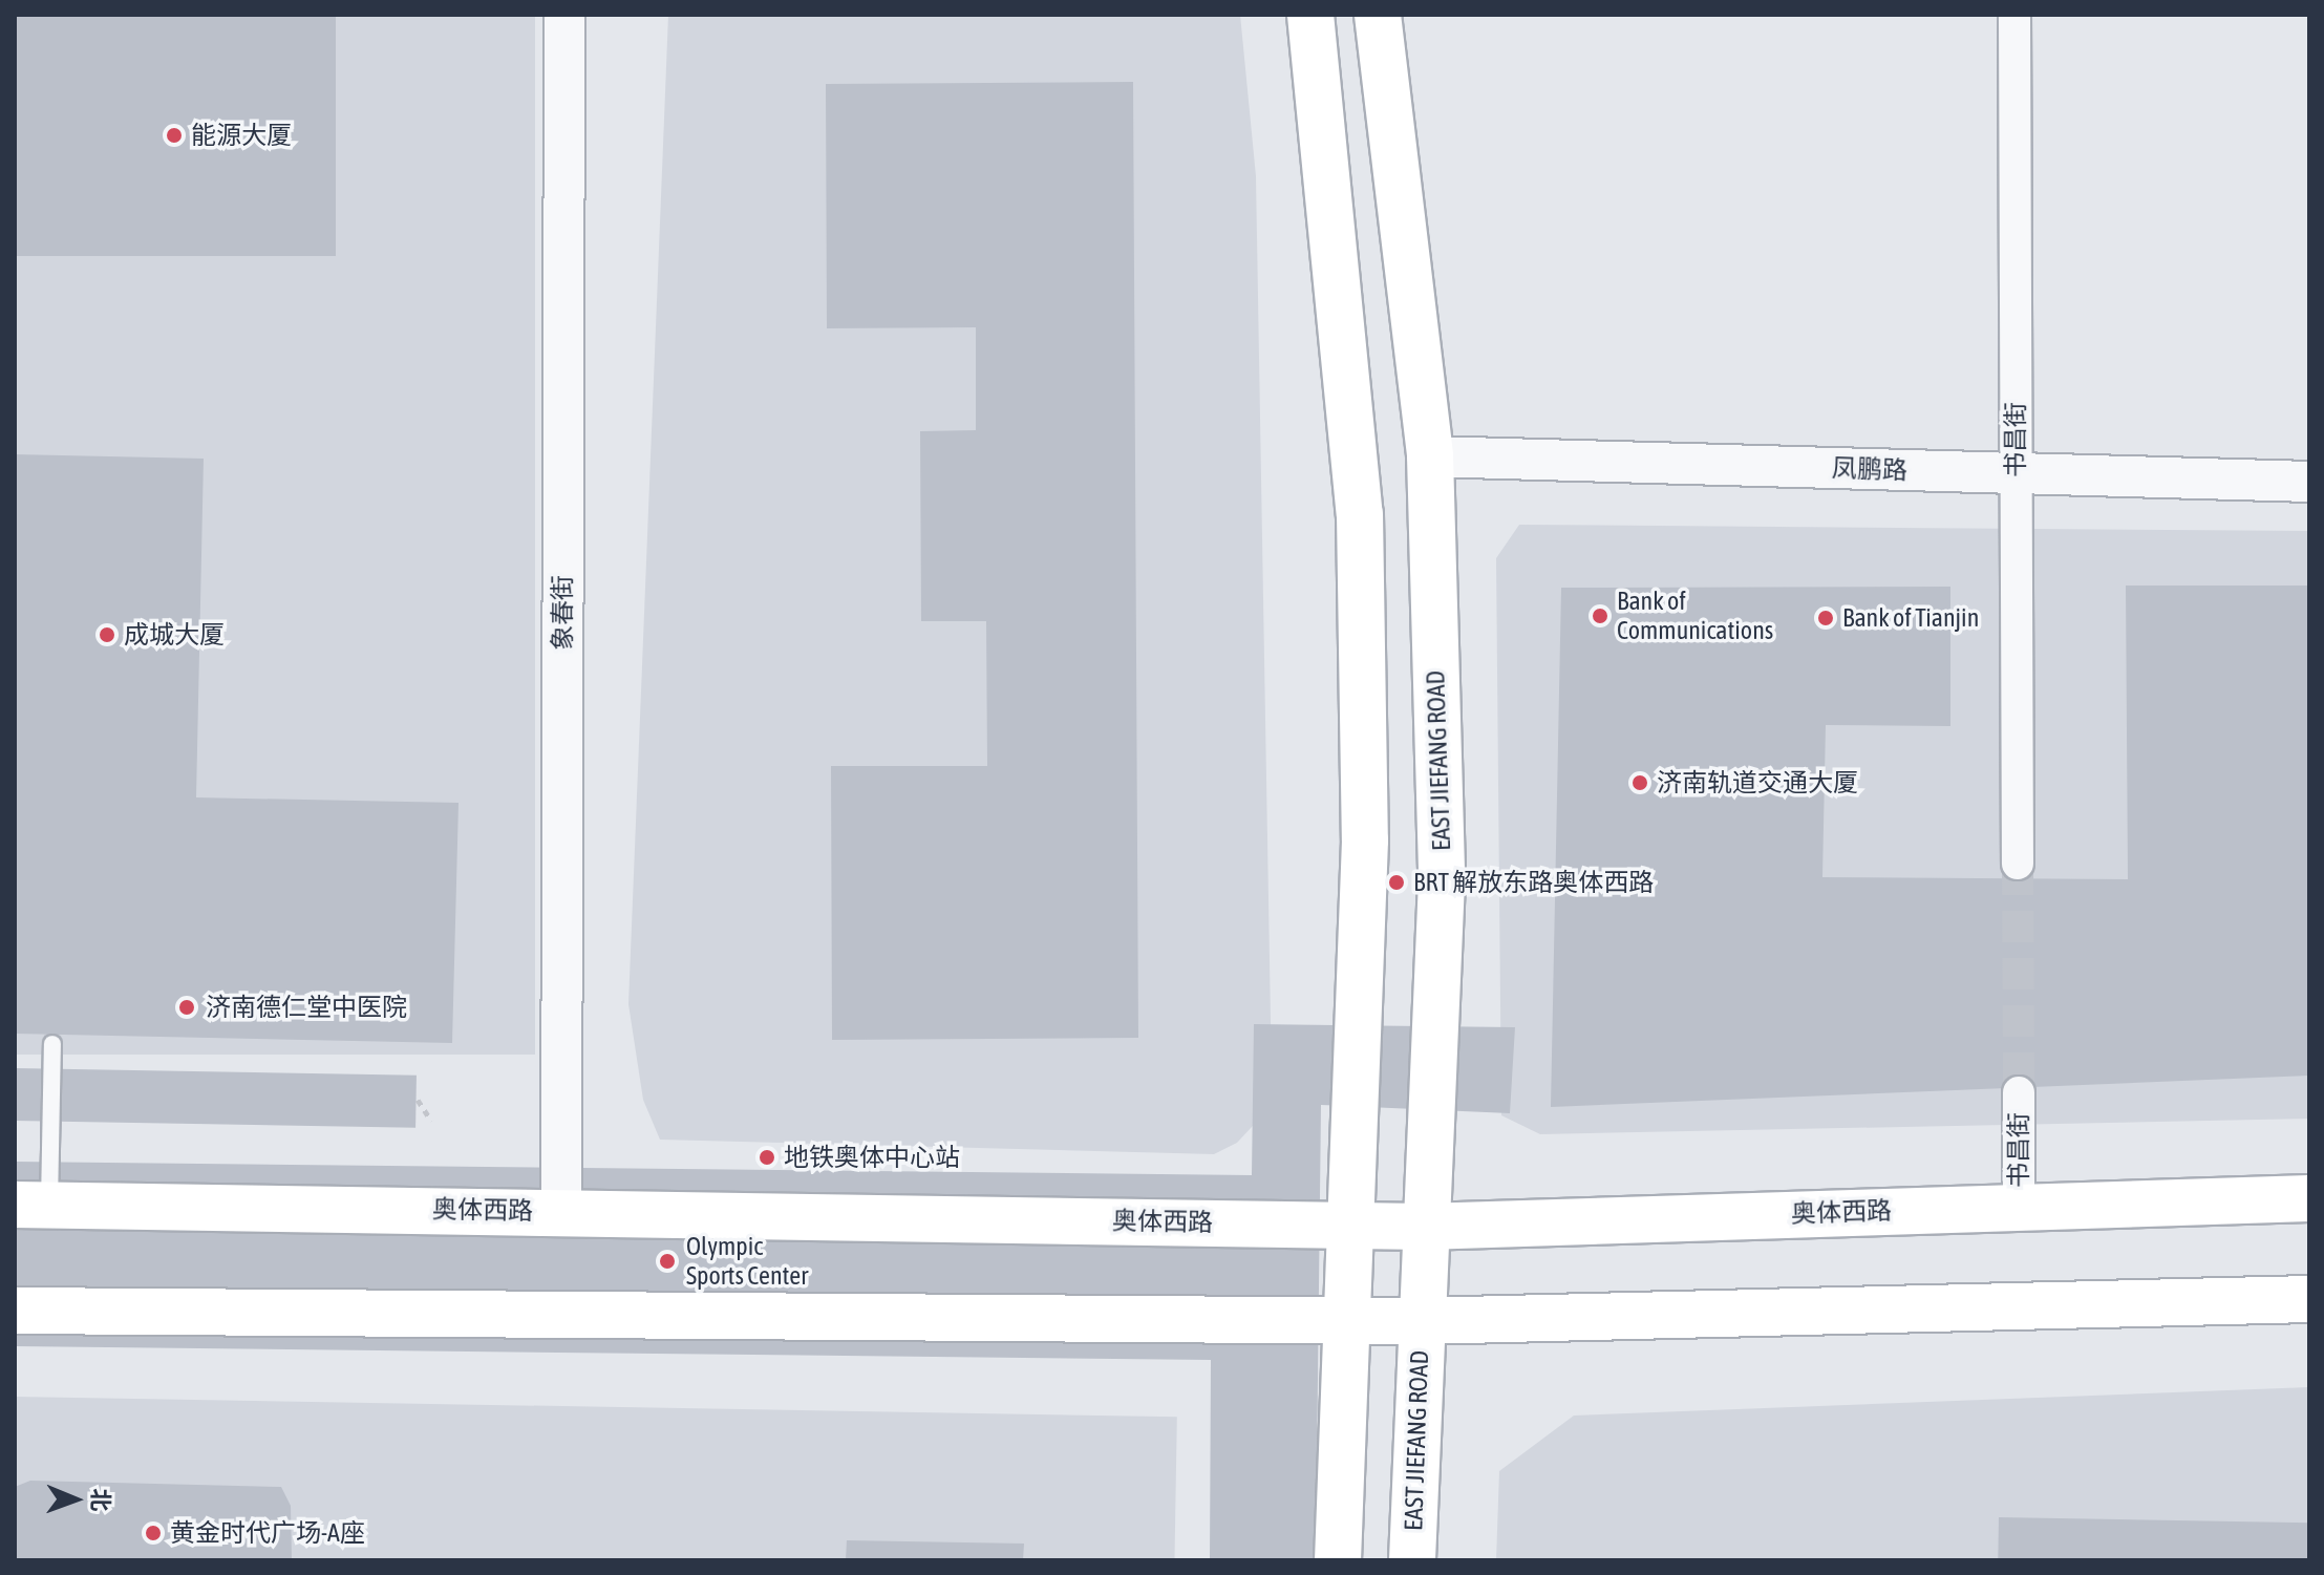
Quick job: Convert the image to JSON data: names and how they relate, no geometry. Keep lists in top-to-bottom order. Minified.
{"streets":{"main road":["EAST JIEFANG ROAD","奥体西路"],"street":["书昌街","凤鹏路","象春街"]},"crossings":[["书昌街","凤鹏路"],["书昌街","奥体西路"],["凤鹏路","EAST JIEFANG ROAD"],["象春街","奥体西路"],["EAST JIEFANG ROAD","奥体西路"]],"places":["能源大厦","Bank of Communications","Bank of Tianjin","成城大厦","济南轨道交通大厦","BRT 解放东路奥体西路","济南德仁堂中医院","地铁奥体中心站","Olympic Sports Center","黄金时代广场-A座"],"north":"right"}
